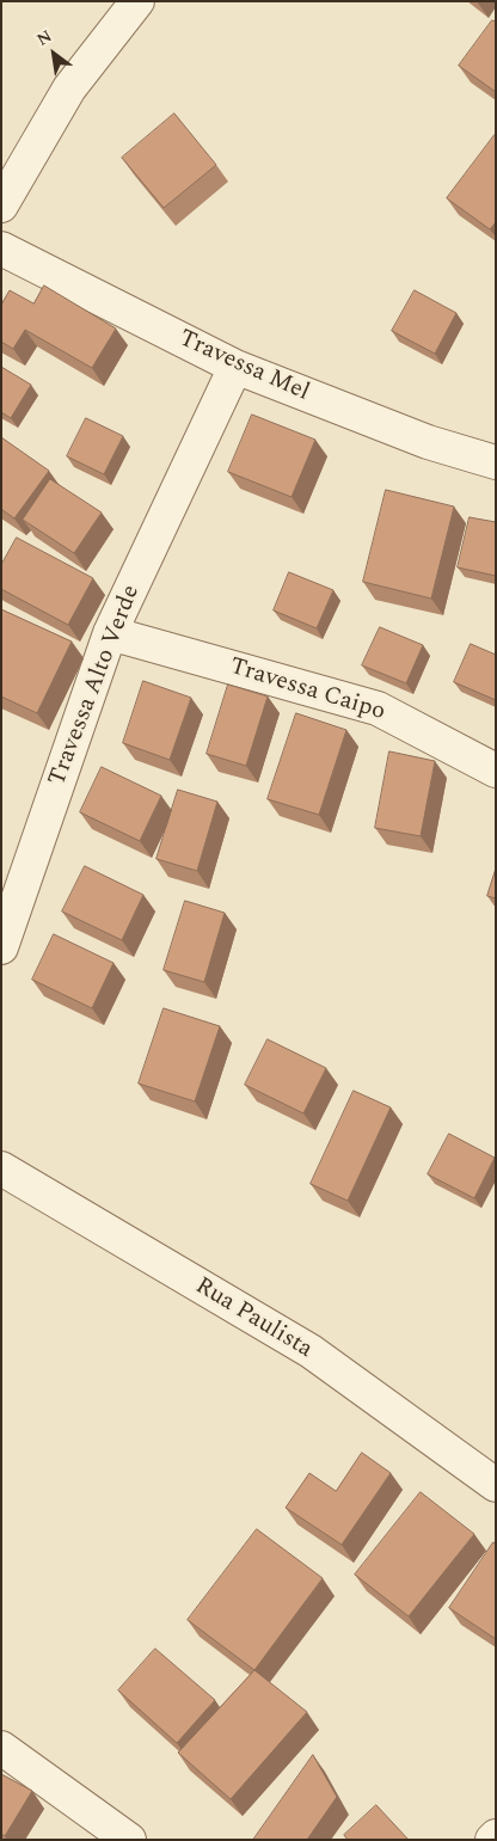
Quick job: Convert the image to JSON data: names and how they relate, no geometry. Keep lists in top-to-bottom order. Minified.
{"streets":{"street":["Travessa Mel","Travessa Alto Verde","Travessa Caipo","Rua Paulista"]},"crossings":[["Travessa Mel","Travessa Alto Verde"],["Travessa Alto Verde","Travessa Caipo"]],"north":"top left"}
